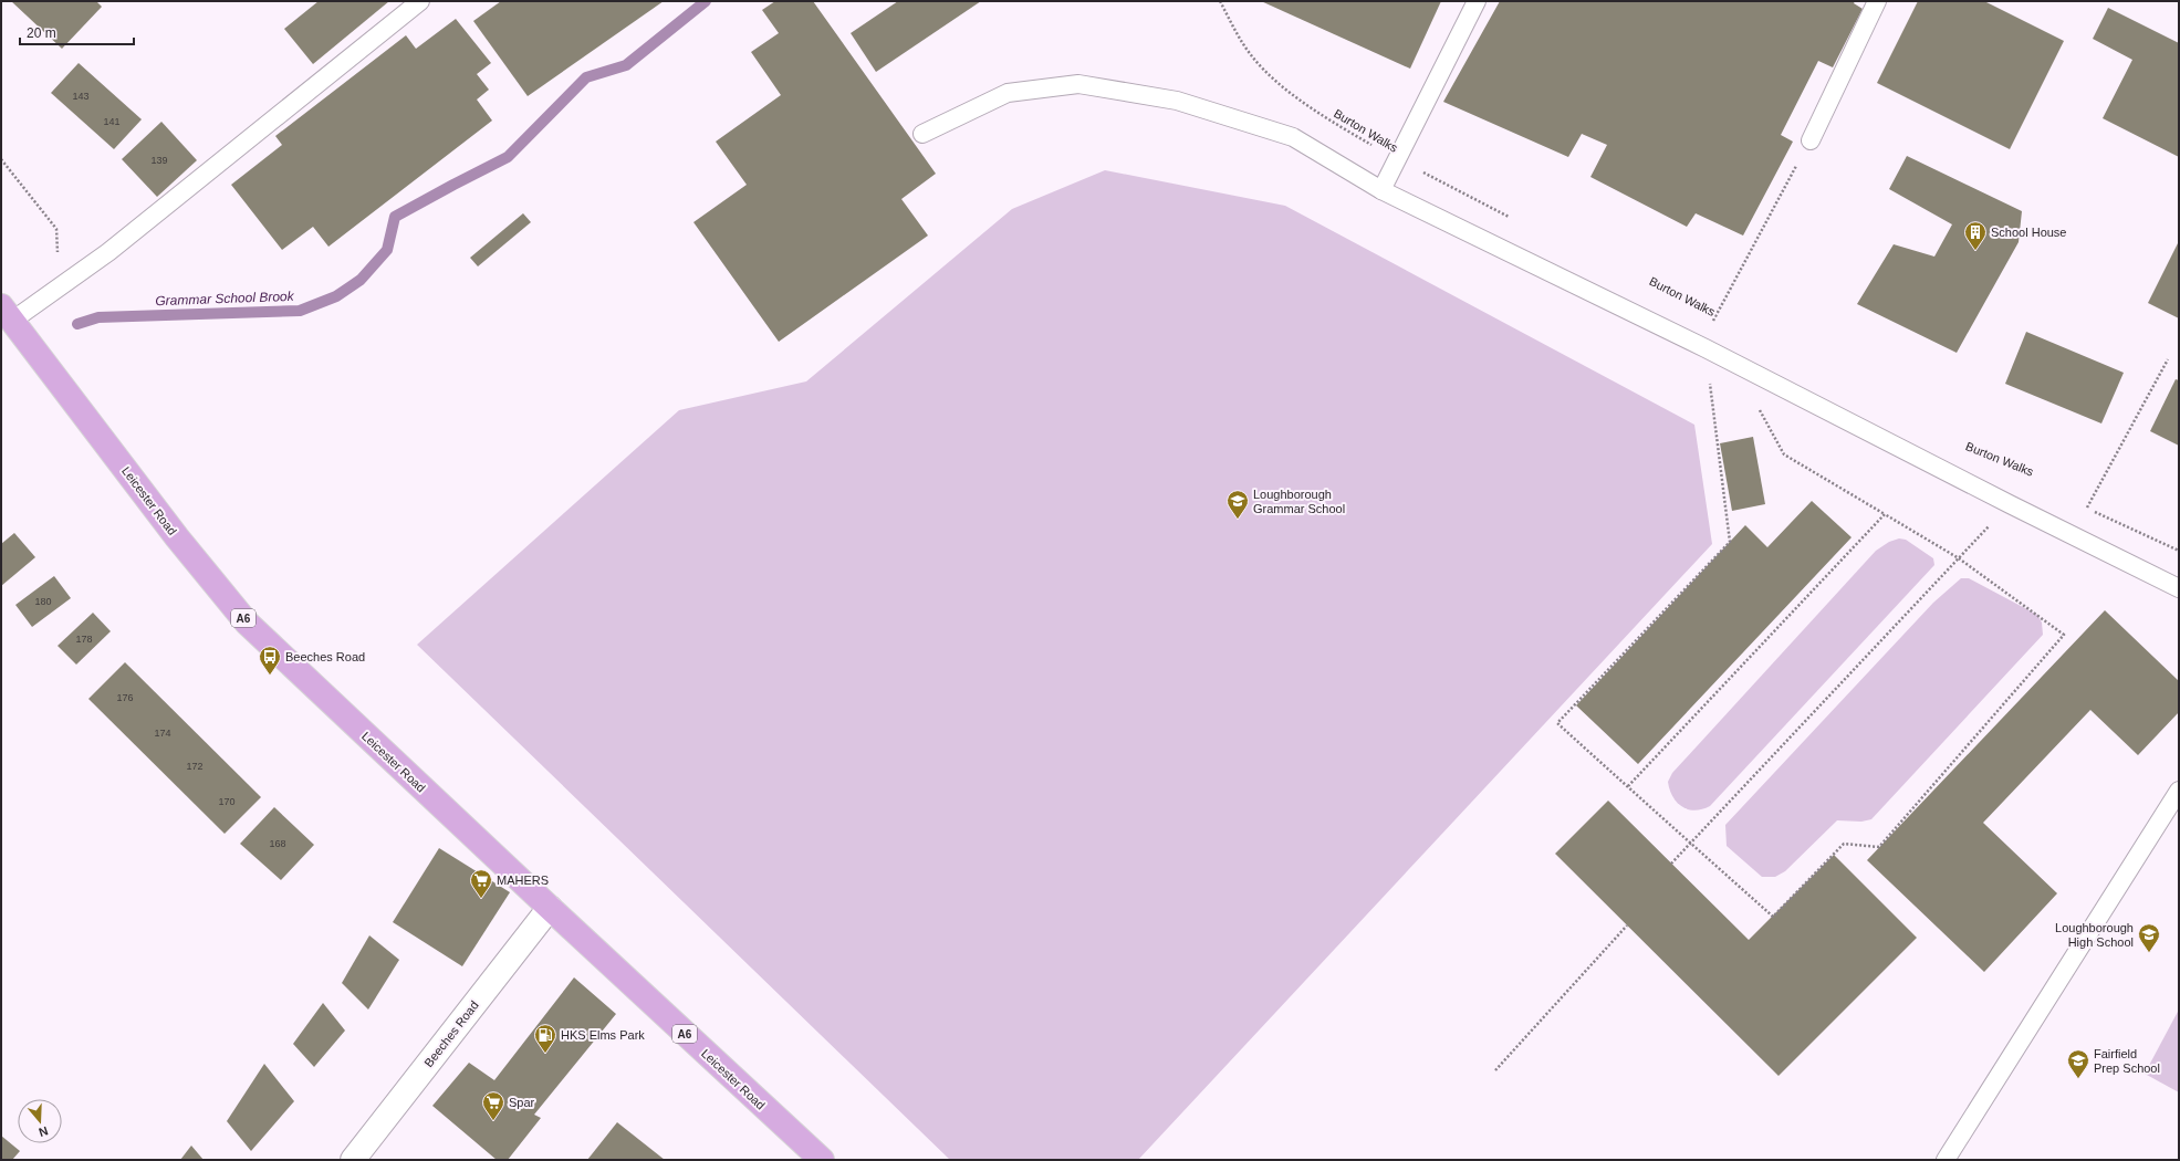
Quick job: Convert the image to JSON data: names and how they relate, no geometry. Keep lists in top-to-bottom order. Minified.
{"streets":{"highway":["Leicester Road","A6"],"street":["Beeches Road"],"path":["Burton Walks"]},"crossings":[["Leicester Road","Beeches Road"]],"water":["Grammar School Brook"],"places":{"building":["School House"],"school or university":["Loughborough Grammar School","Loughborough High School","Fairfield Prep School"],"bus stop":["Beeches Road"],"supermarket":["MAHERS","Spar"],"fuel station":["HKS Elms Park"]},"house_numbers":["143","141","139","180","178","176","174","172","170","168"],"scale_bar":"20 m","north":"bottom"}
